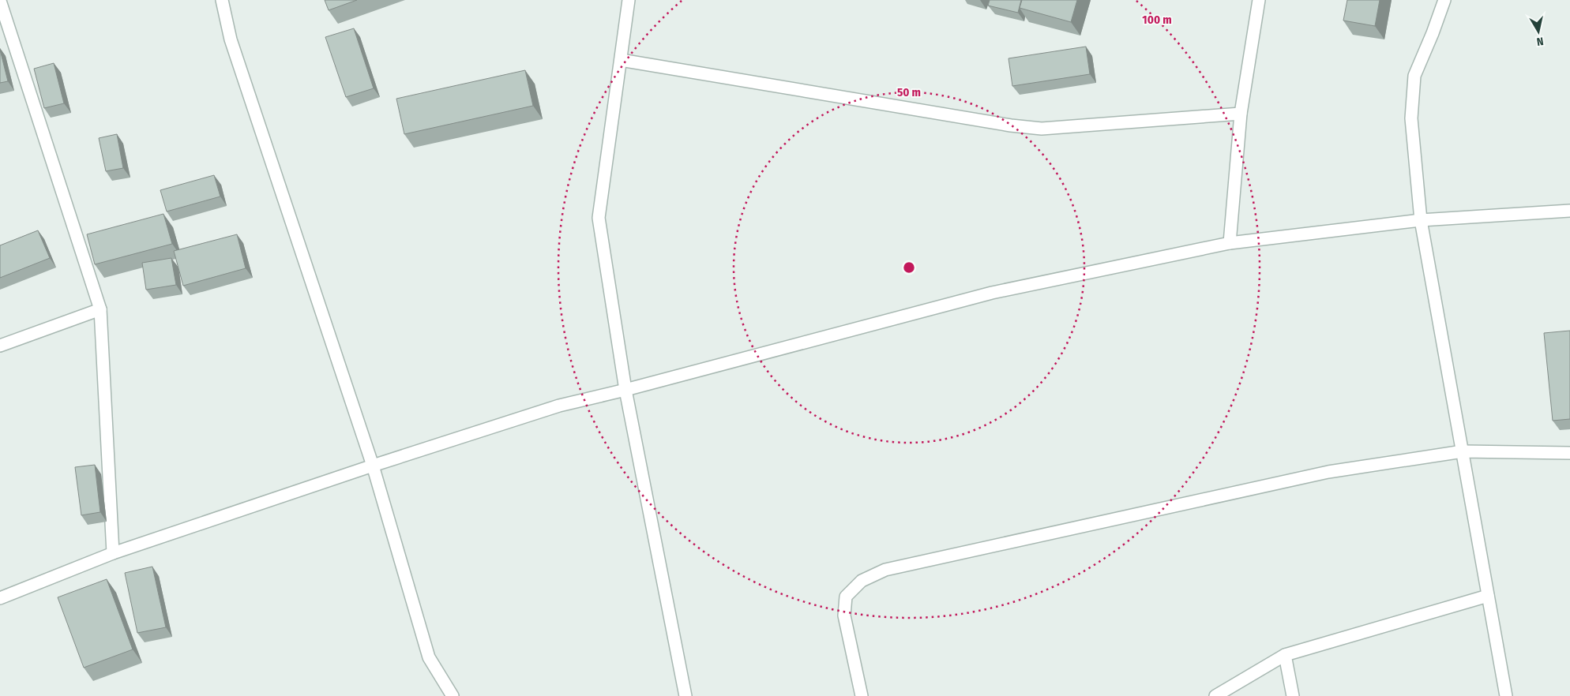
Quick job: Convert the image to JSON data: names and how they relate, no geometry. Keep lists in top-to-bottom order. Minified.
{"north":"bottom","rings":["100 m","50 m"]}
